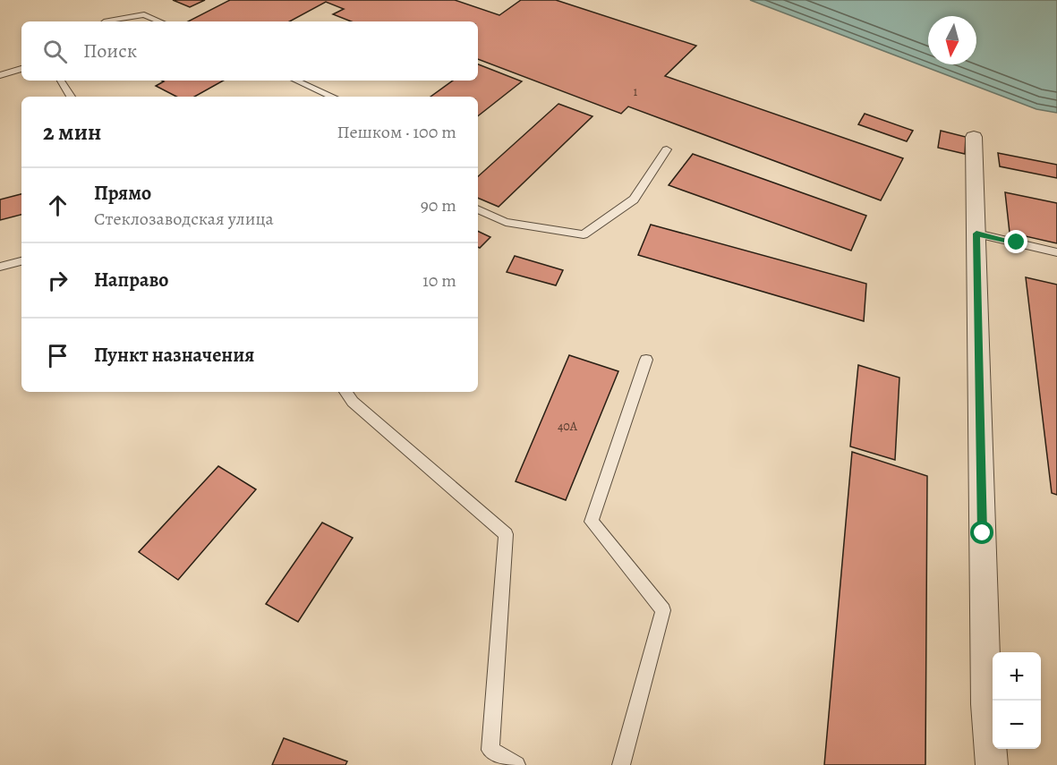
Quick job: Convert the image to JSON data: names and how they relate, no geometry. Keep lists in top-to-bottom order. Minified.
{"house_numbers":["1","40А"],"north":"bottom","page":{"search":"Поиск","heading":["2 мин","Пешком · 100 m"],"list":[["Прямо","Стеклозаводская улица","90 m"],["Направо","10 m"],"Пункт назначения"],"map_buttons":["+","−"]}}
